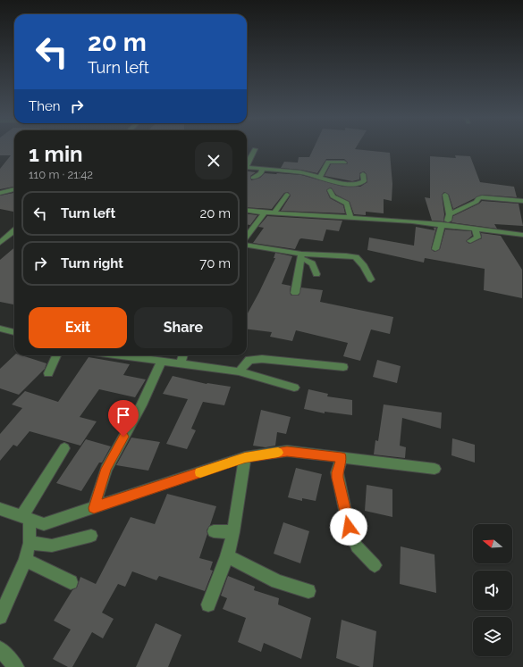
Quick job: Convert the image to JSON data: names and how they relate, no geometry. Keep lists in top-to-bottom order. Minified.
{"north":"left","page":{"turn":["20 m","Turn left"],"then":"Then","heading":["1 min","110 m · 21:42"],"list":[{"name":"Turn left","value":"20 m"},{"name":"Turn right","value":"70 m"}],"buttons":["Exit","Share"]}}
